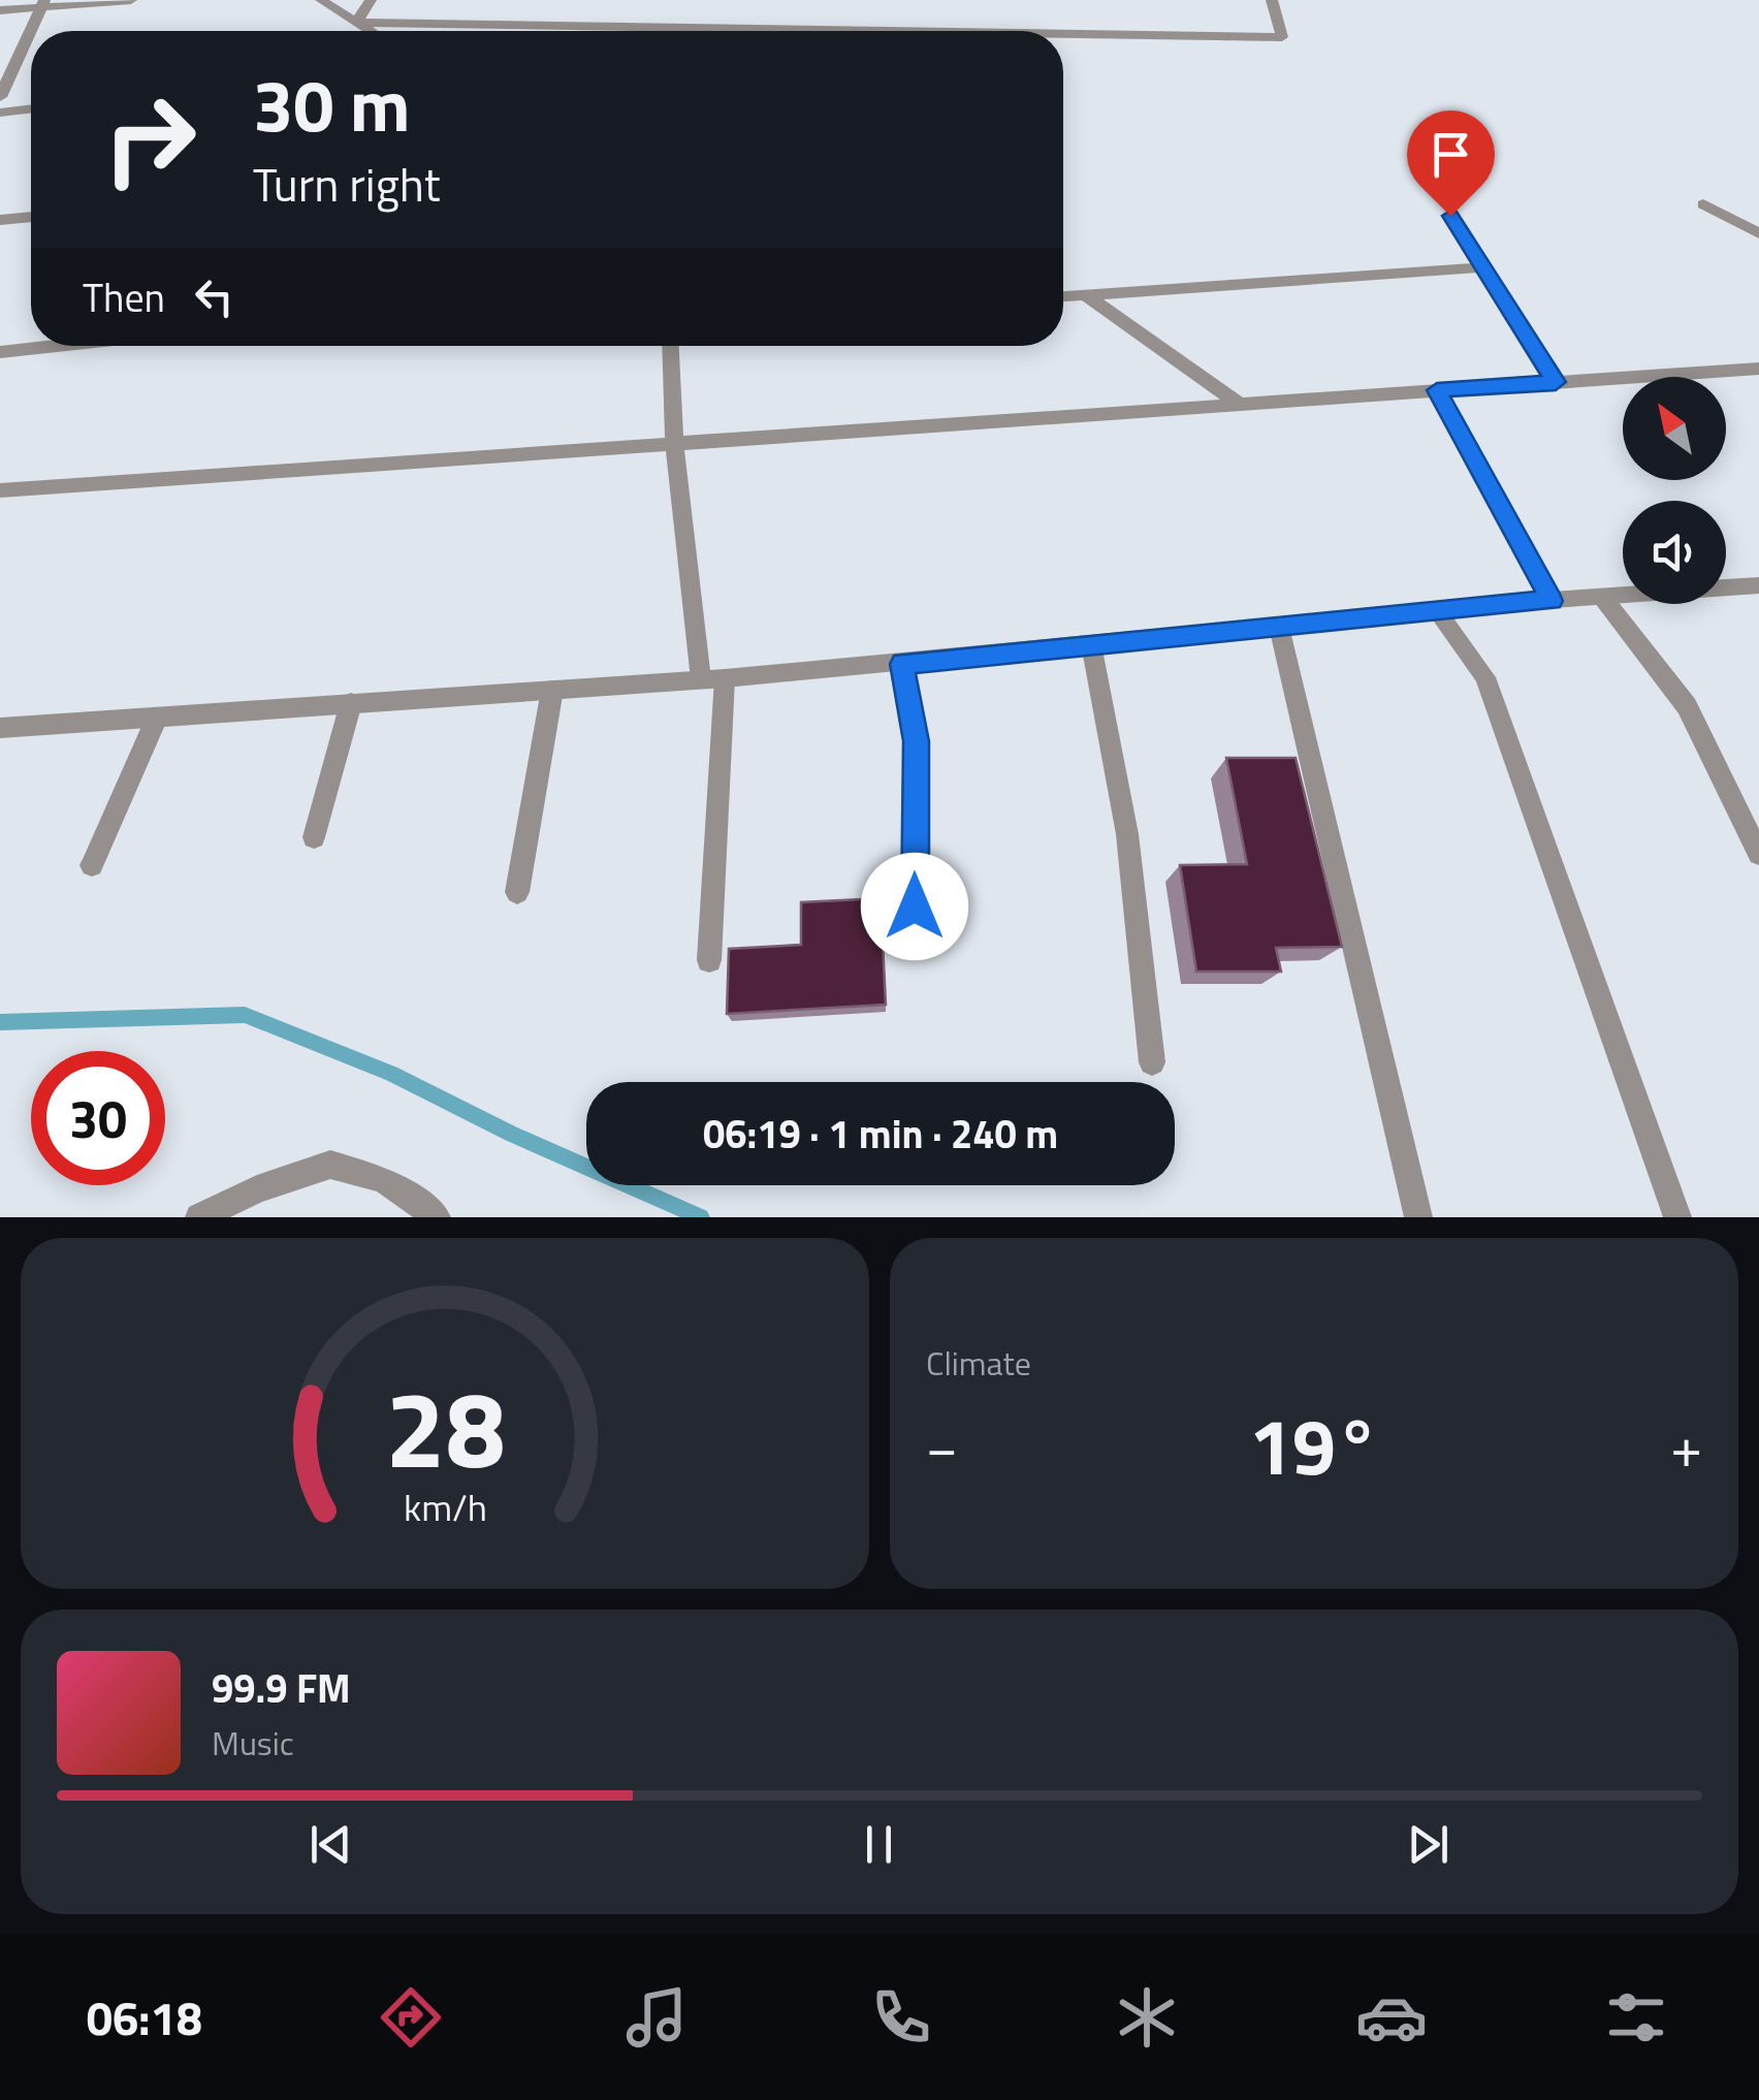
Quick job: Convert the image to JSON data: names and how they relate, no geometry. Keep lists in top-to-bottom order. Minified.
{"north":"top left","page":{"turn":["30 m","Turn right"],"then":"Then","limit":"30","trip":"06:19 · 1 min · 240 m","tile":"Climate","heat":["−","19°","+"],"song":["99.9 FM","Music"],"tabs":"06:18","gauge":["28","km/h"]}}
